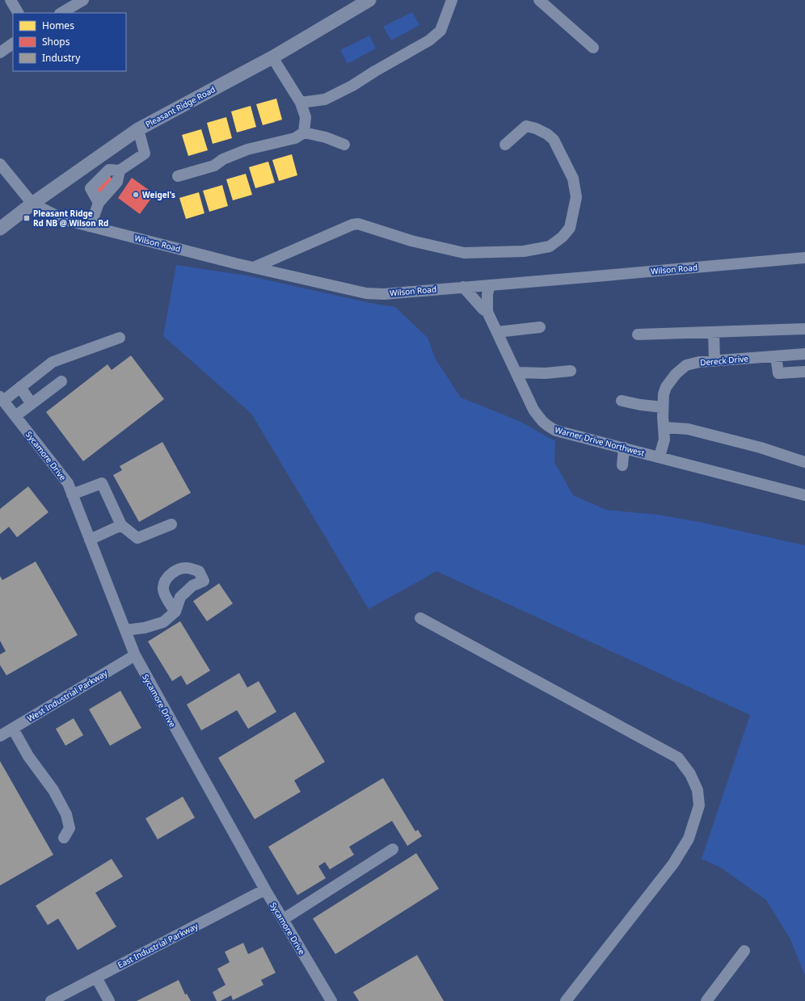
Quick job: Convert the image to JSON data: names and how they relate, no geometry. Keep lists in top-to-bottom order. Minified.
{"streets":{"main road":["Pleasant Ridge Road"],"street":["Wilson Road","Dereck Drive","Warner Drive Northwest","Sycamore Drive","West Industrial Parkway","East Industrial Parkway"]},"crossings":[["Pleasant Ridge Road","Wilson Road"],["Wilson Road","Warner Drive Northwest"],["Dereck Drive","Warner Drive Northwest"],["Sycamore Drive","West Industrial Parkway"],["Sycamore Drive","East Industrial Parkway"]],"places":{"other":["Weigel's"],"transit":["Pleasant Ridge Rd NB @ Wilson Rd"]},"legend":["Homes","Shops","Industry"]}
